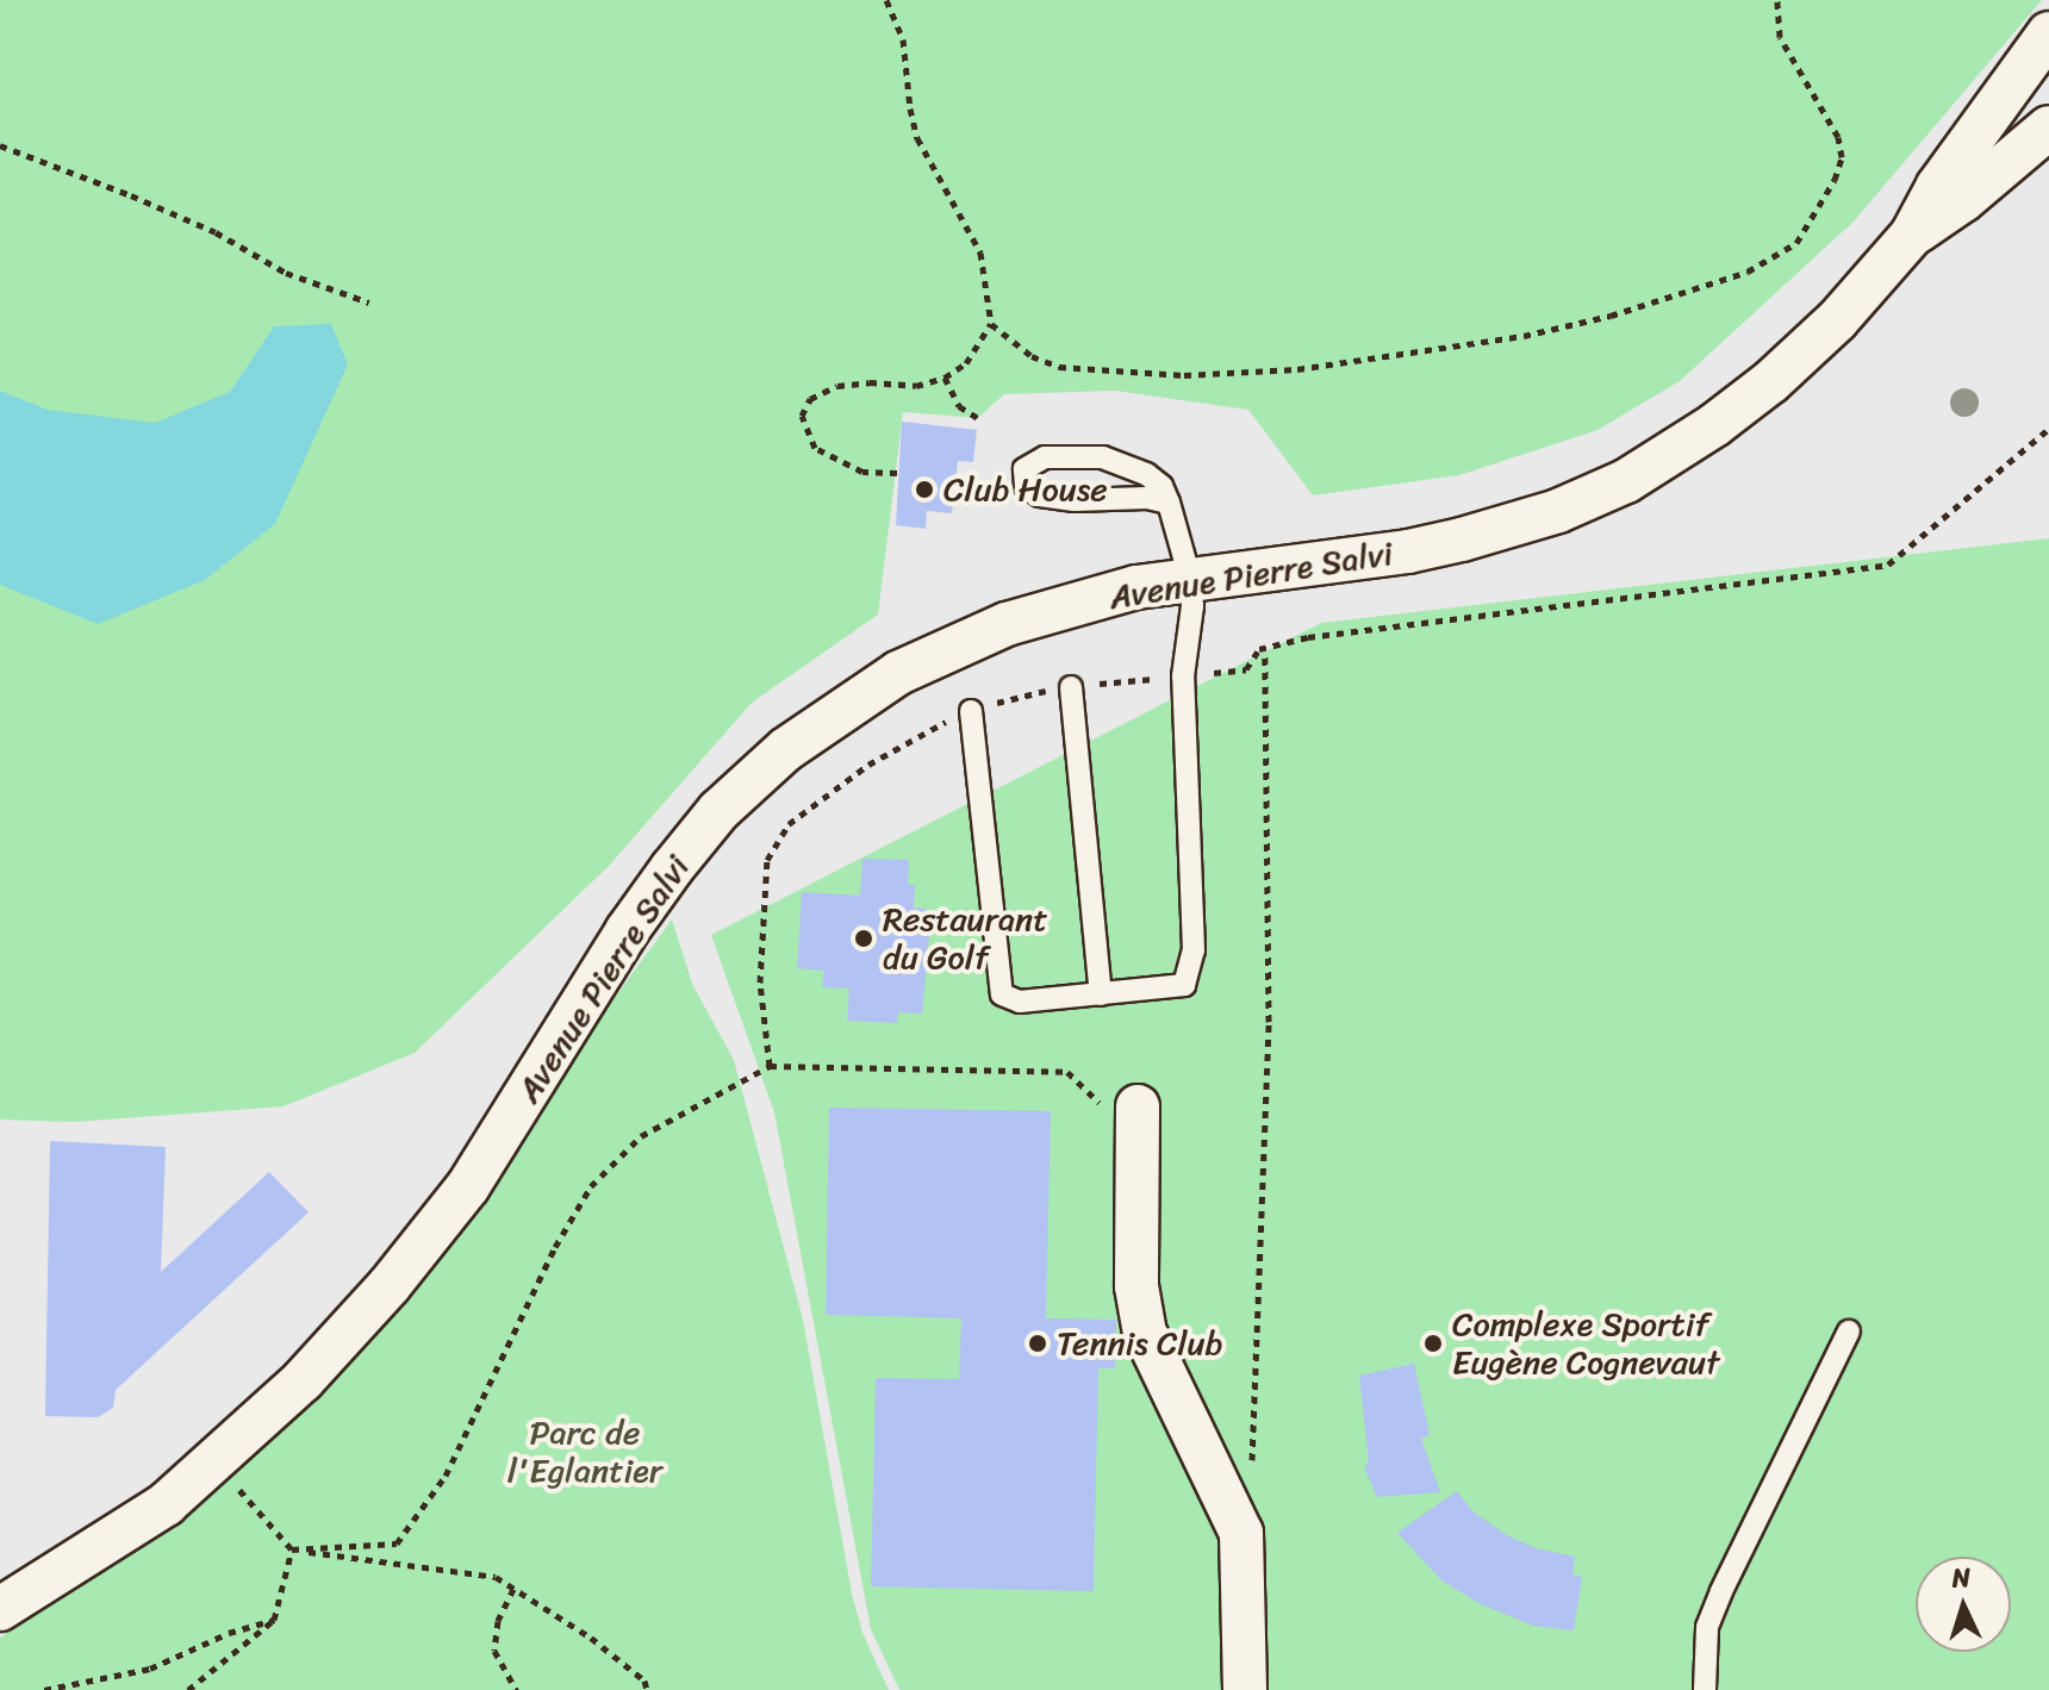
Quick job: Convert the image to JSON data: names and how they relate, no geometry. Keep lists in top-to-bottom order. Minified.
{"streets":{"street":["Avenue Pierre Salvi"]},"parks":["Parc de l'Eglantier"],"places":["Club House","Restaurant du Golf","Tennis Club","Complexe Sportif Eugène Cognevaut"],"north":"top"}
